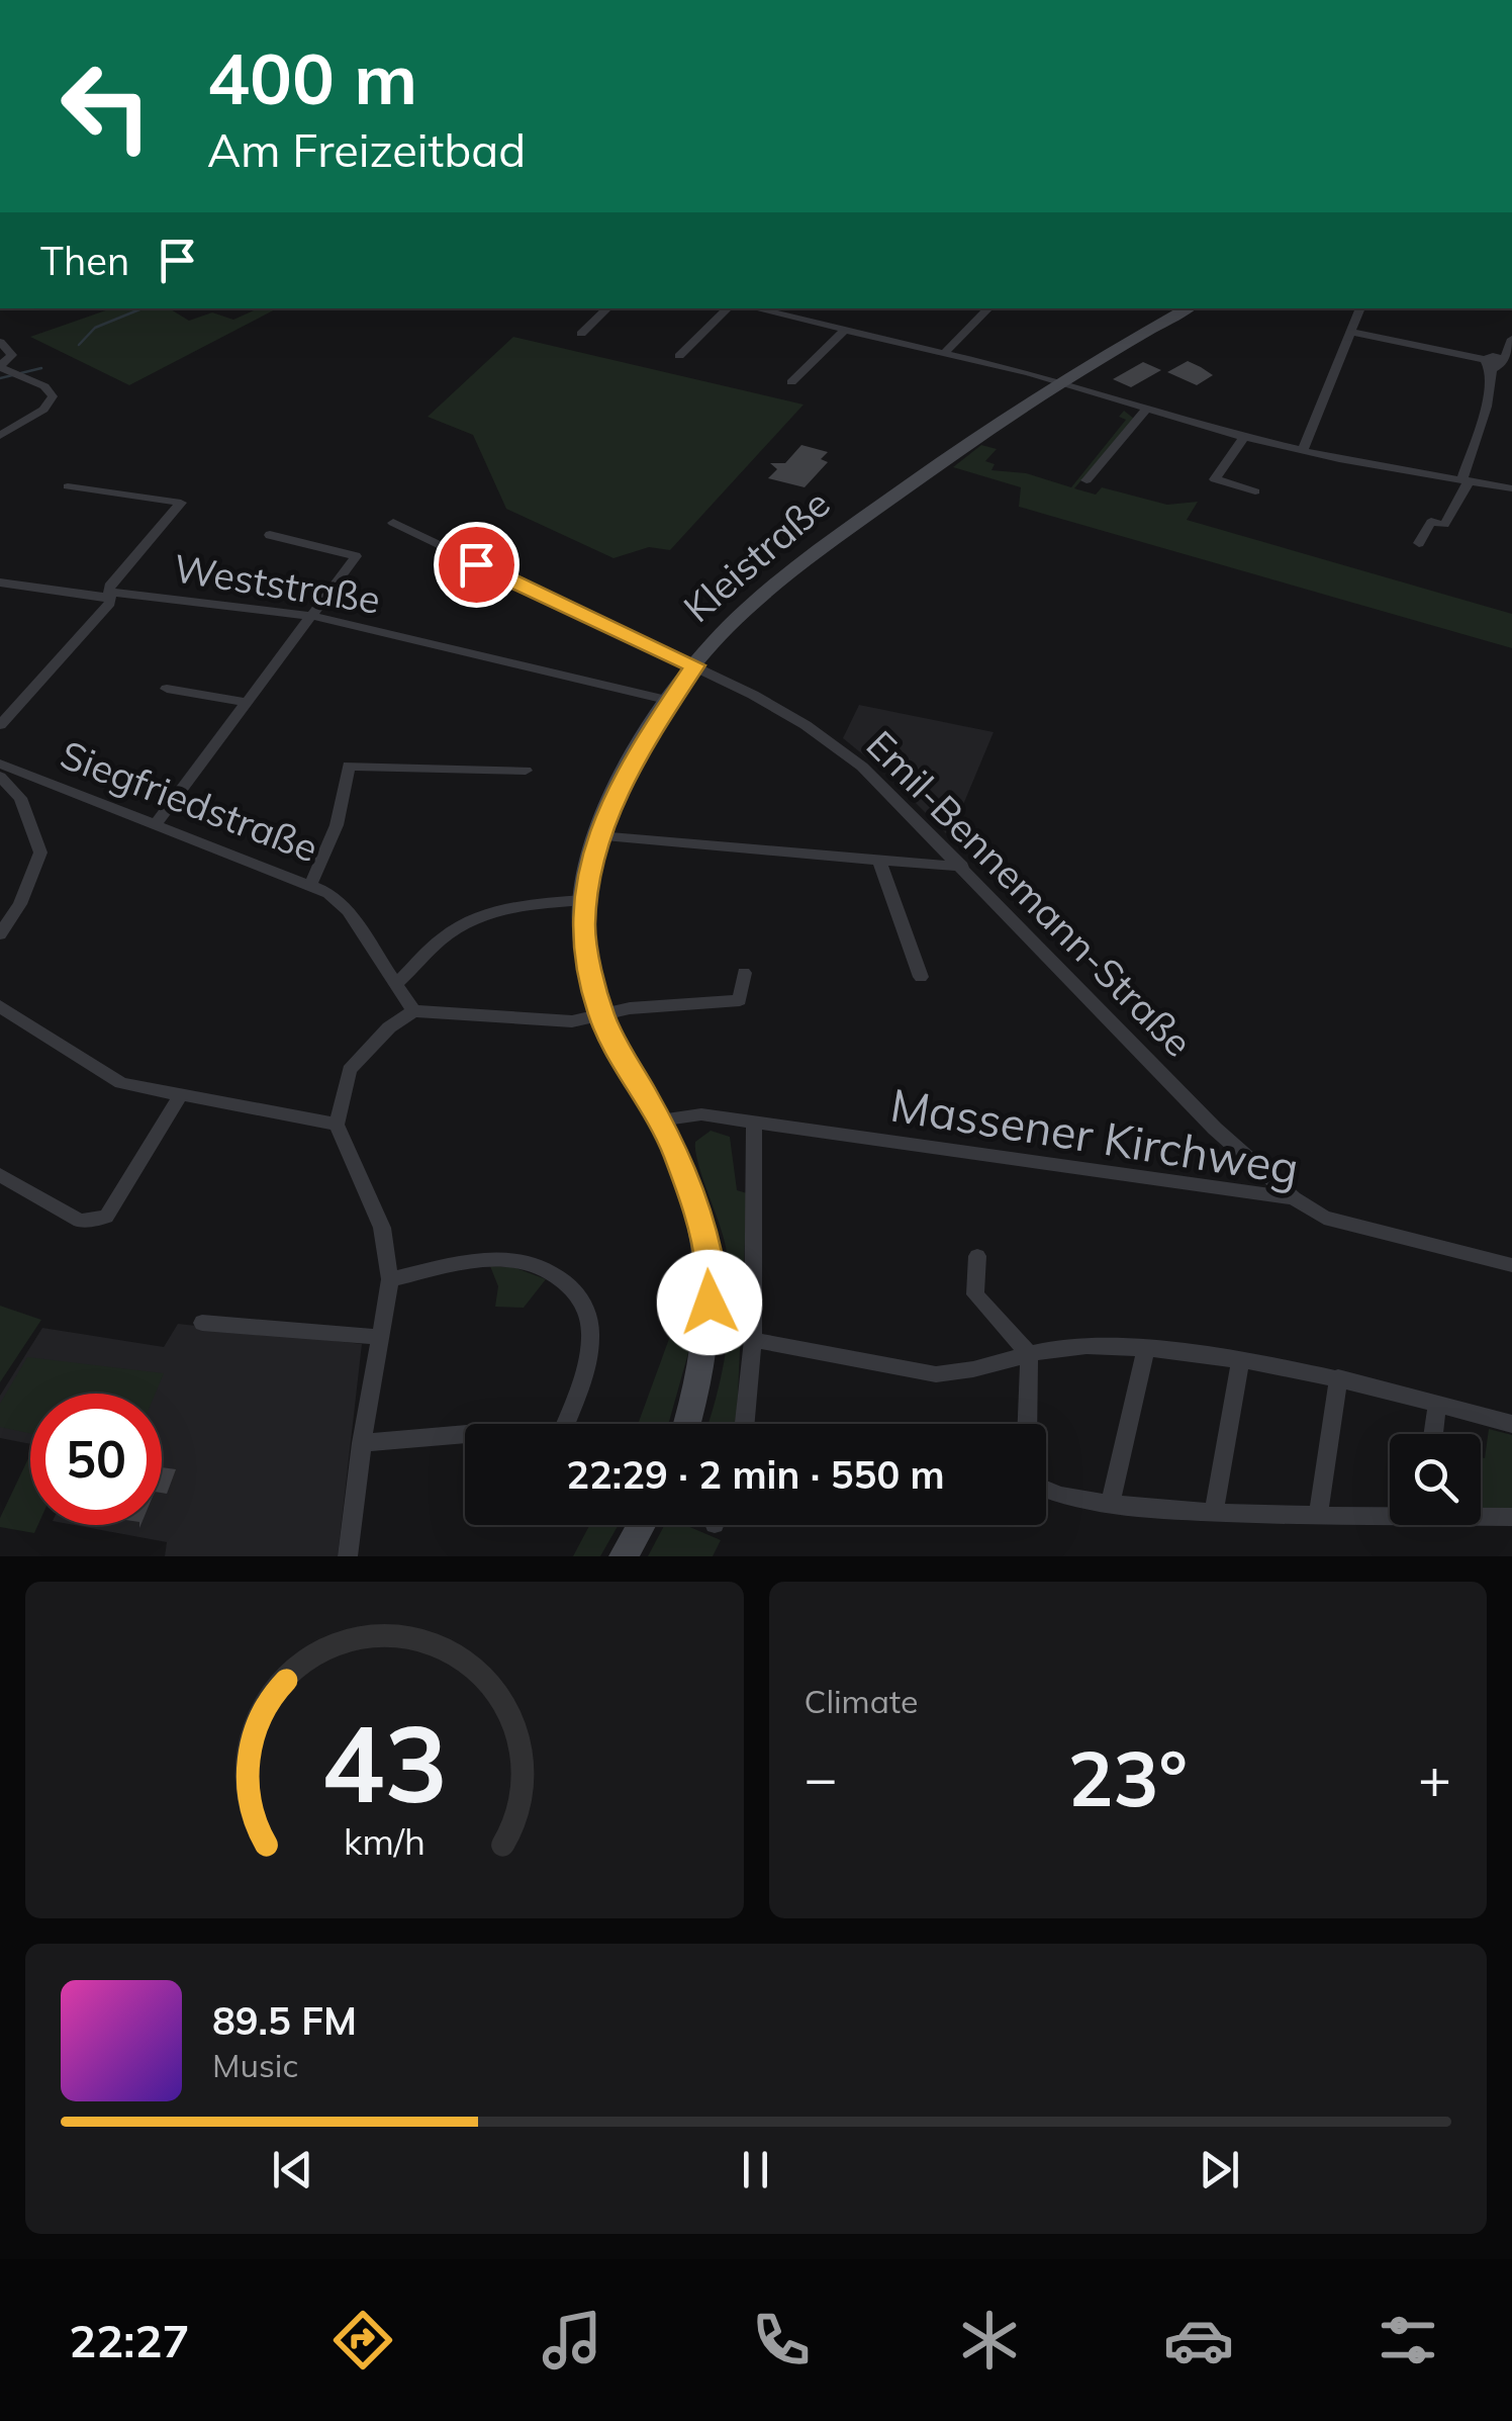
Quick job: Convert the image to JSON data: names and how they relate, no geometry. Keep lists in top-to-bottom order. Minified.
{"streets":{"main road":["Kleistraße"],"street":["Weststraße","Siegfriedstraße","Emil-Bennemann-Straße","Massener Kirchweg"]},"crossings":[["Kleistraße","Weststraße"],["Kleistraße","Emil-Bennemann-Straße"],["Kleistraße","Massener Kirchweg"],["Emil-Bennemann-Straße","Massener Kirchweg"]],"page":{"turn":["400 m","Am Freizeitbad"],"then":"Then","limit":"50","trip":"22:29 · 2 min · 550 m","tile":"Climate","heat":["−","23°","+"],"song":["89.5 FM","Music"],"tabs":"22:27","gauge":["43","km/h"]}}
